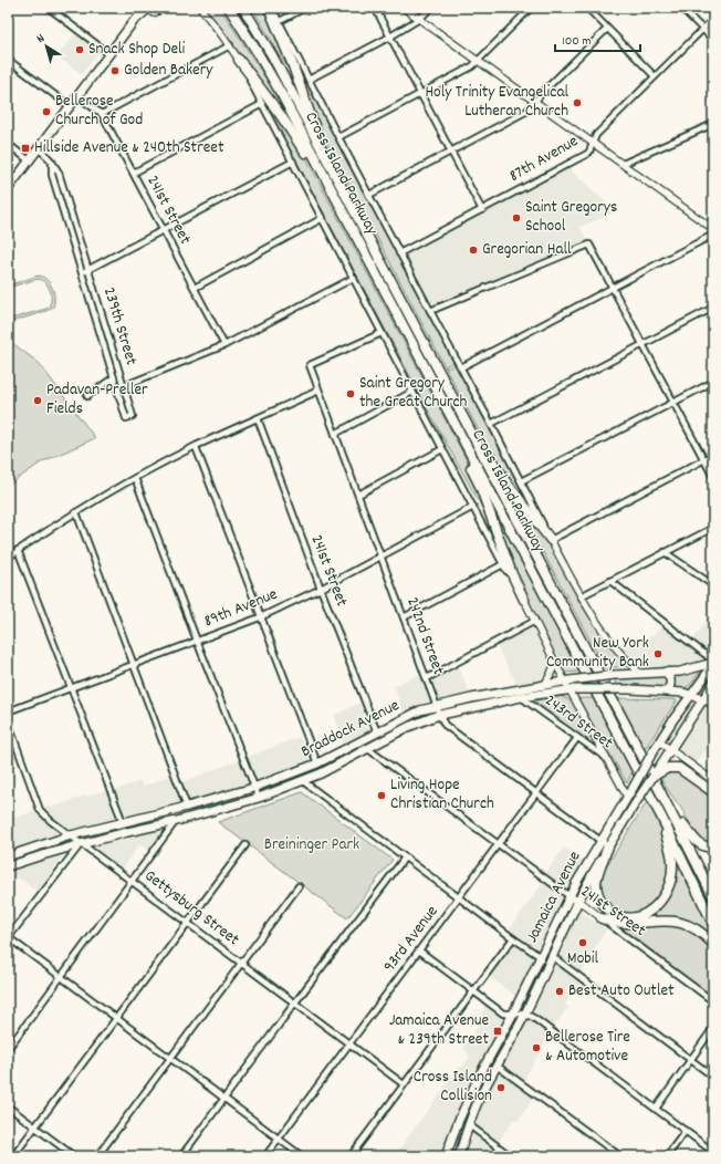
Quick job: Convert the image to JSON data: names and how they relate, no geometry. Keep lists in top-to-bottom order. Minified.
{"streets":{"highway":["Cross Island Parkway"],"main road":["Braddock Avenue","Jamaica Avenue"],"street":["87th Avenue","241st Street","239th Street","89th Avenue","242nd Street","243rd Street","Gettysburg Street","93rd Avenue"]},"crossings":[["87th Avenue","Cross Island Parkway"],["Cross Island Parkway","Braddock Avenue"],["241st Street","89th Avenue"],["241st Street","Braddock Avenue"],["241st Street","Jamaica Avenue"],["241st Street","93rd Avenue"],["89th Avenue","242nd Street"],["242nd Street","Braddock Avenue"],["242nd Street","Jamaica Avenue"],["242nd Street","93rd Avenue"],["243rd Street","Braddock Avenue"],["243rd Street","Jamaica Avenue"],["243rd Street","93rd Avenue"],["Braddock Avenue","Jamaica Avenue"],["Braddock Avenue","Gettysburg Street"],["Gettysburg Street","93rd Avenue"]],"parks":["Breininger Park"],"places":{"other":["Snack Shop Deli","Golden Bakery","Holy Trinity Evangelical Lutheran Church","Bellerose Church of God","Saint Gregorys School","Gregorian Hall","Saint Gregory the Great Church","Padavan-Preller Fields","New York Community Bank","Living Hope Christian Church","Mobil","Best Auto Outlet","Bellerose Tire & Automotive","Cross Island Collision"],"transit":["Hillside Avenue & 240th Street","Jamaica Avenue & 239th Street"]},"scale_bar":"100 m","north":"top left"}
